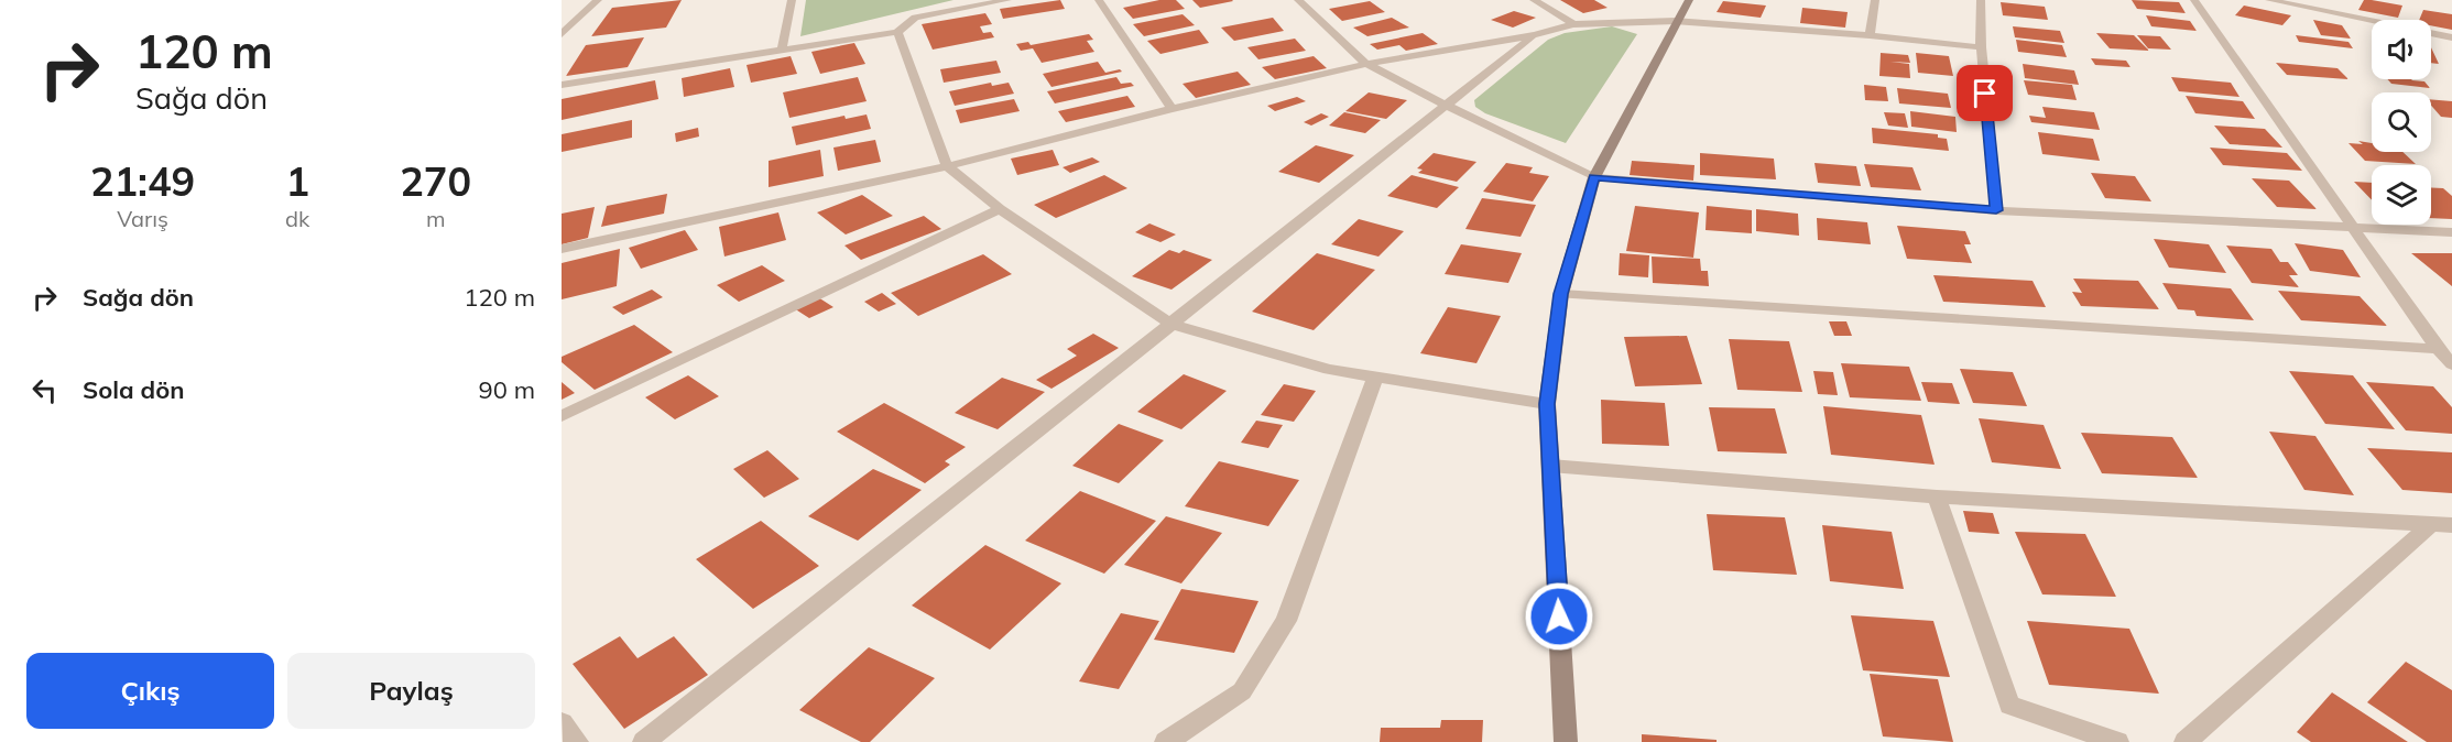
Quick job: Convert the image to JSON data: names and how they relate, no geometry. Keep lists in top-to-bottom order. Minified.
{"page":{"turn":["120 m","Sağa dön"],"eta":["21:49","Varış","1","dk","270","m"],"list":[{"name":"Sağa dön","value":"120 m"},{"name":"Sola dön","value":"90 m"}],"buttons":["Çıkış","Paylaş"]}}
